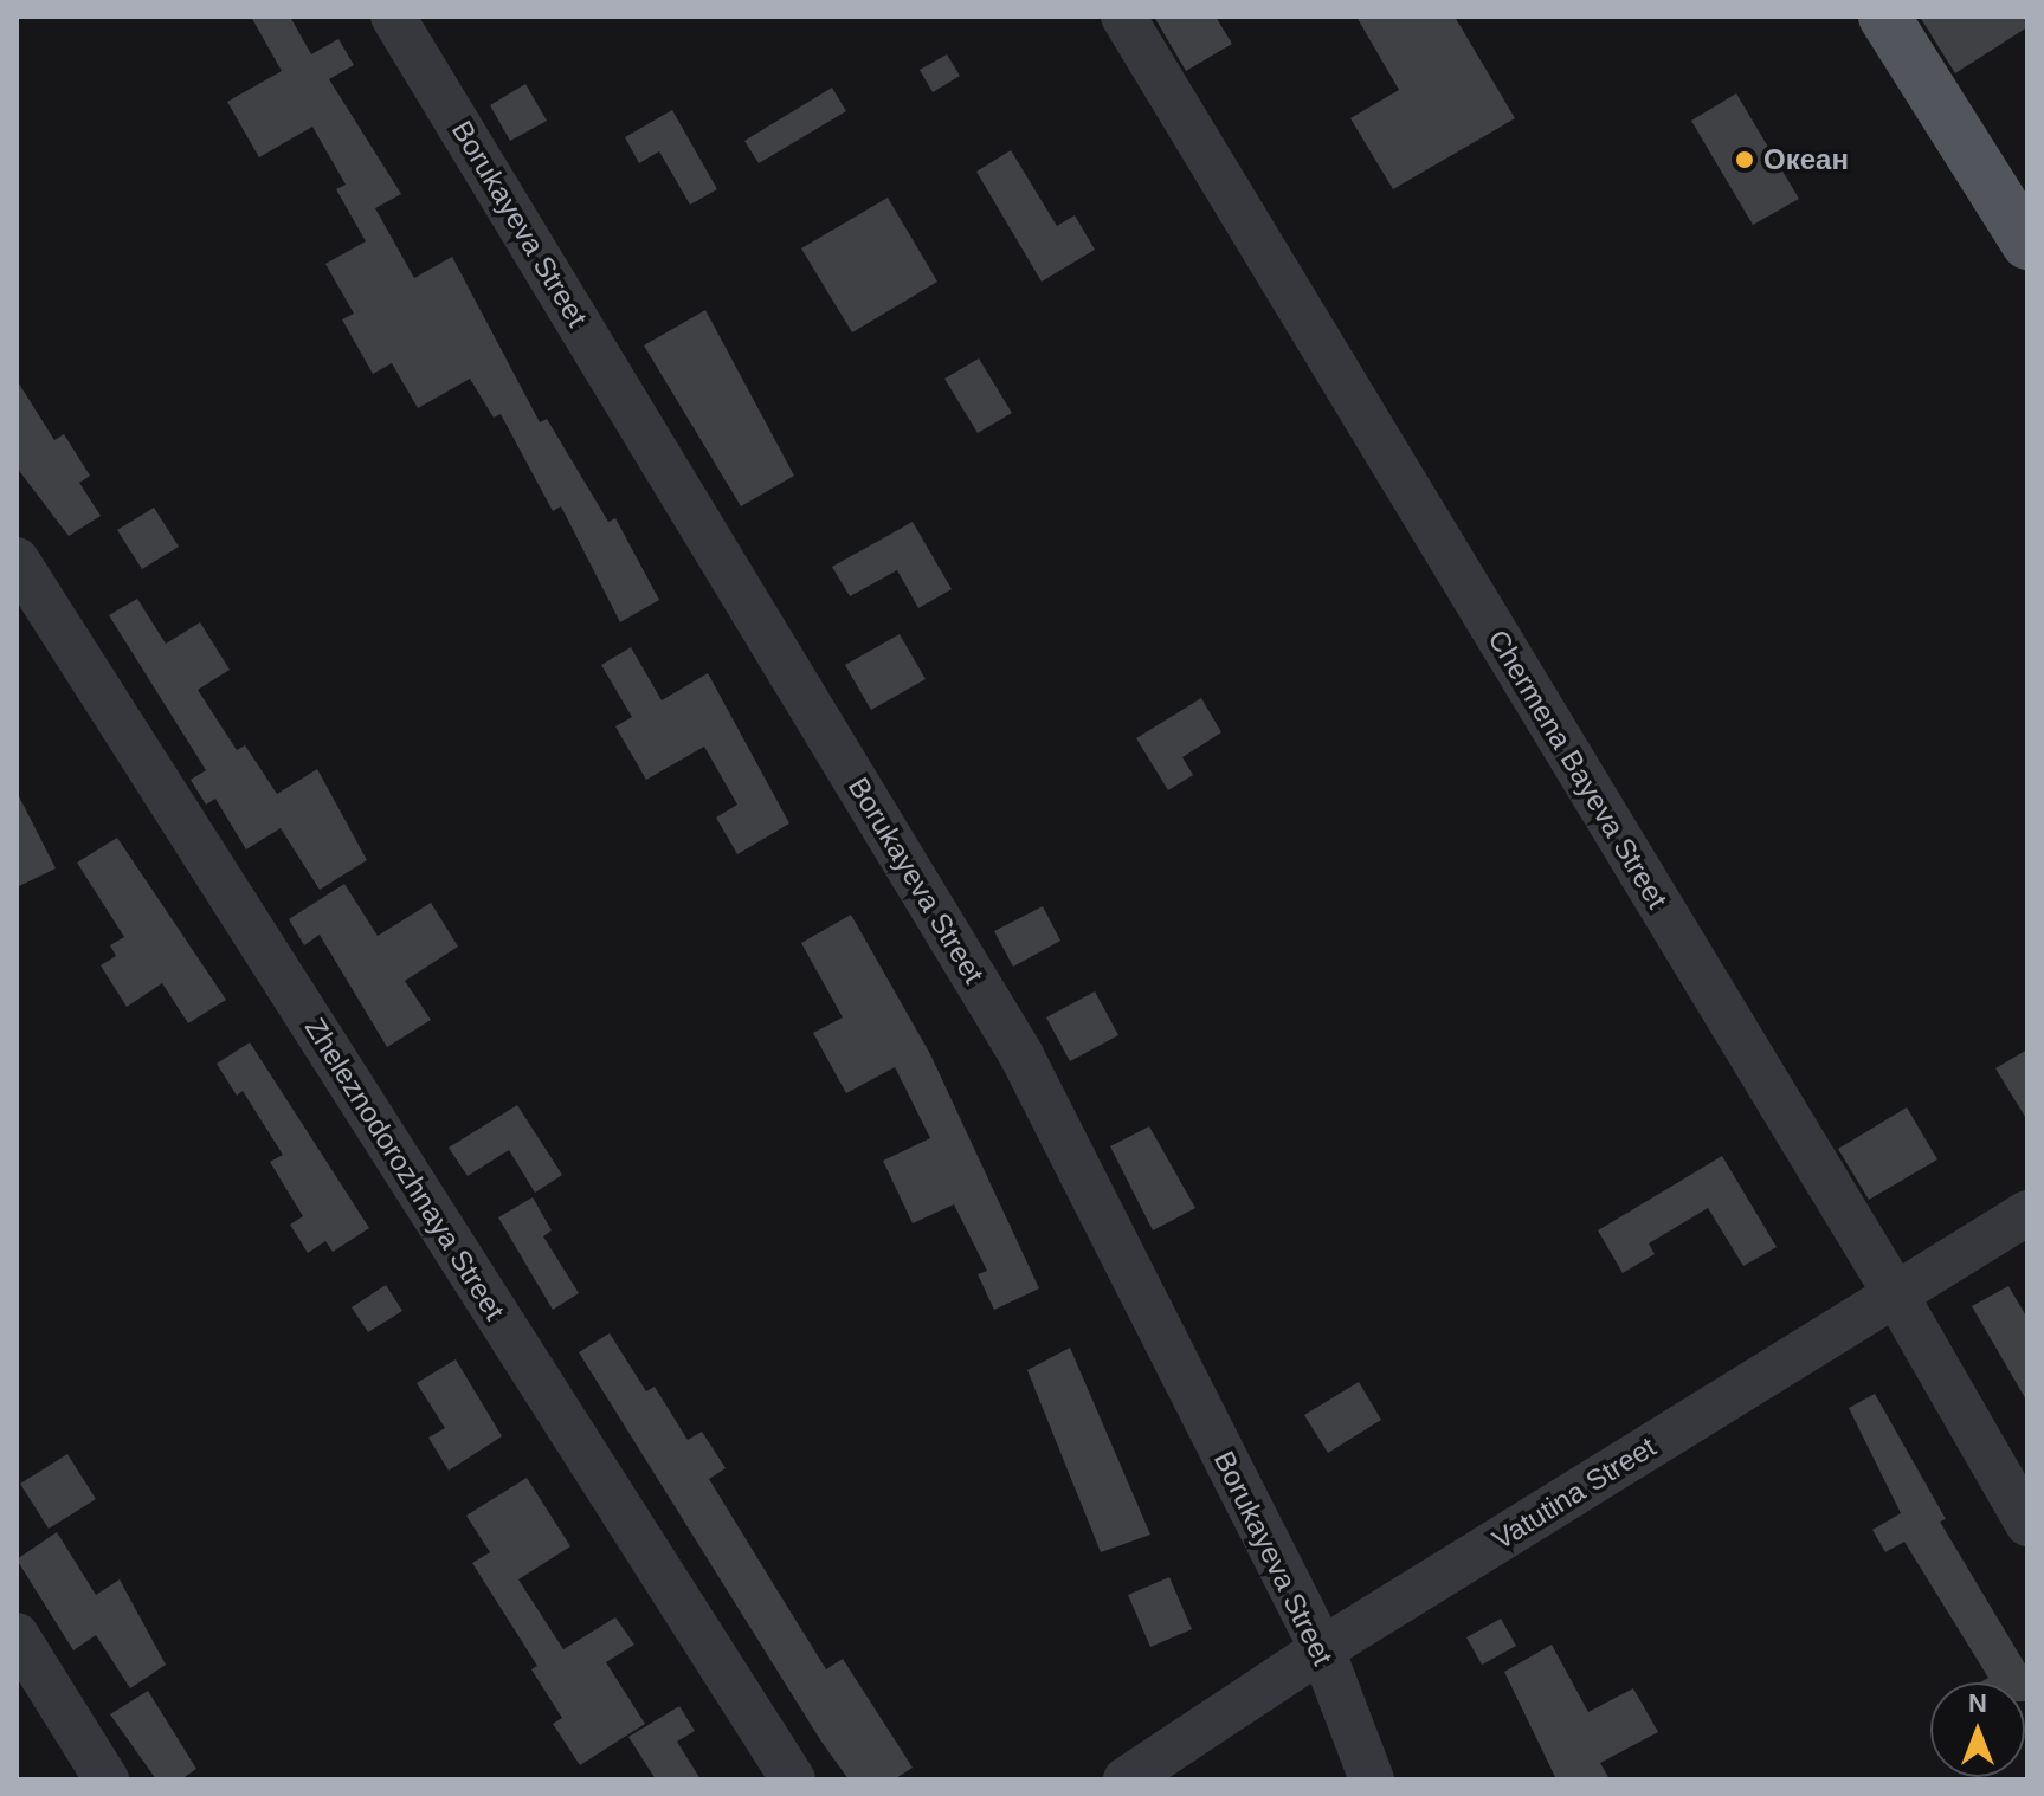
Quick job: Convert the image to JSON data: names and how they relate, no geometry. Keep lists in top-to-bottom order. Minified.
{"streets":{"street":["Borukayeva Street","Chermena Bayeva Street","Zheleznodorozhnaya Street","Vatutina Street"]},"crossings":[["Borukayeva Street","Vatutina Street"],["Chermena Bayeva Street","Vatutina Street"]],"places":["Океан"],"north":"top"}
